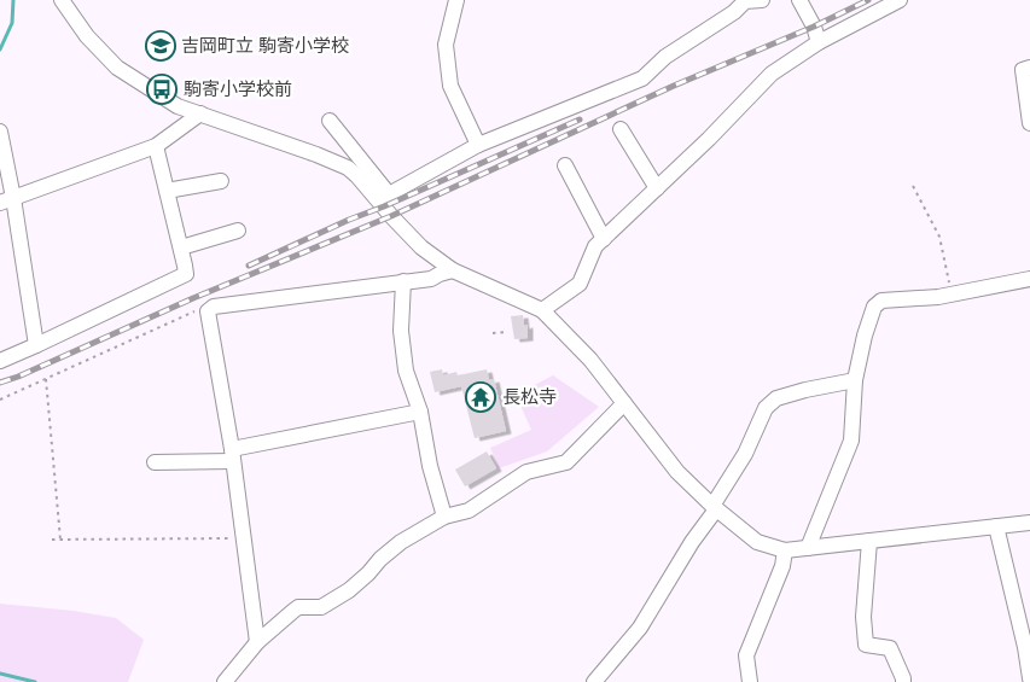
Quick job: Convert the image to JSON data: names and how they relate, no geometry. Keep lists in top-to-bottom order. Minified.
{"places":{"school or university":["吉岡町立 駒寄小学校"],"bus stop":["駒寄小学校前"],"temple":["長松寺"]}}
